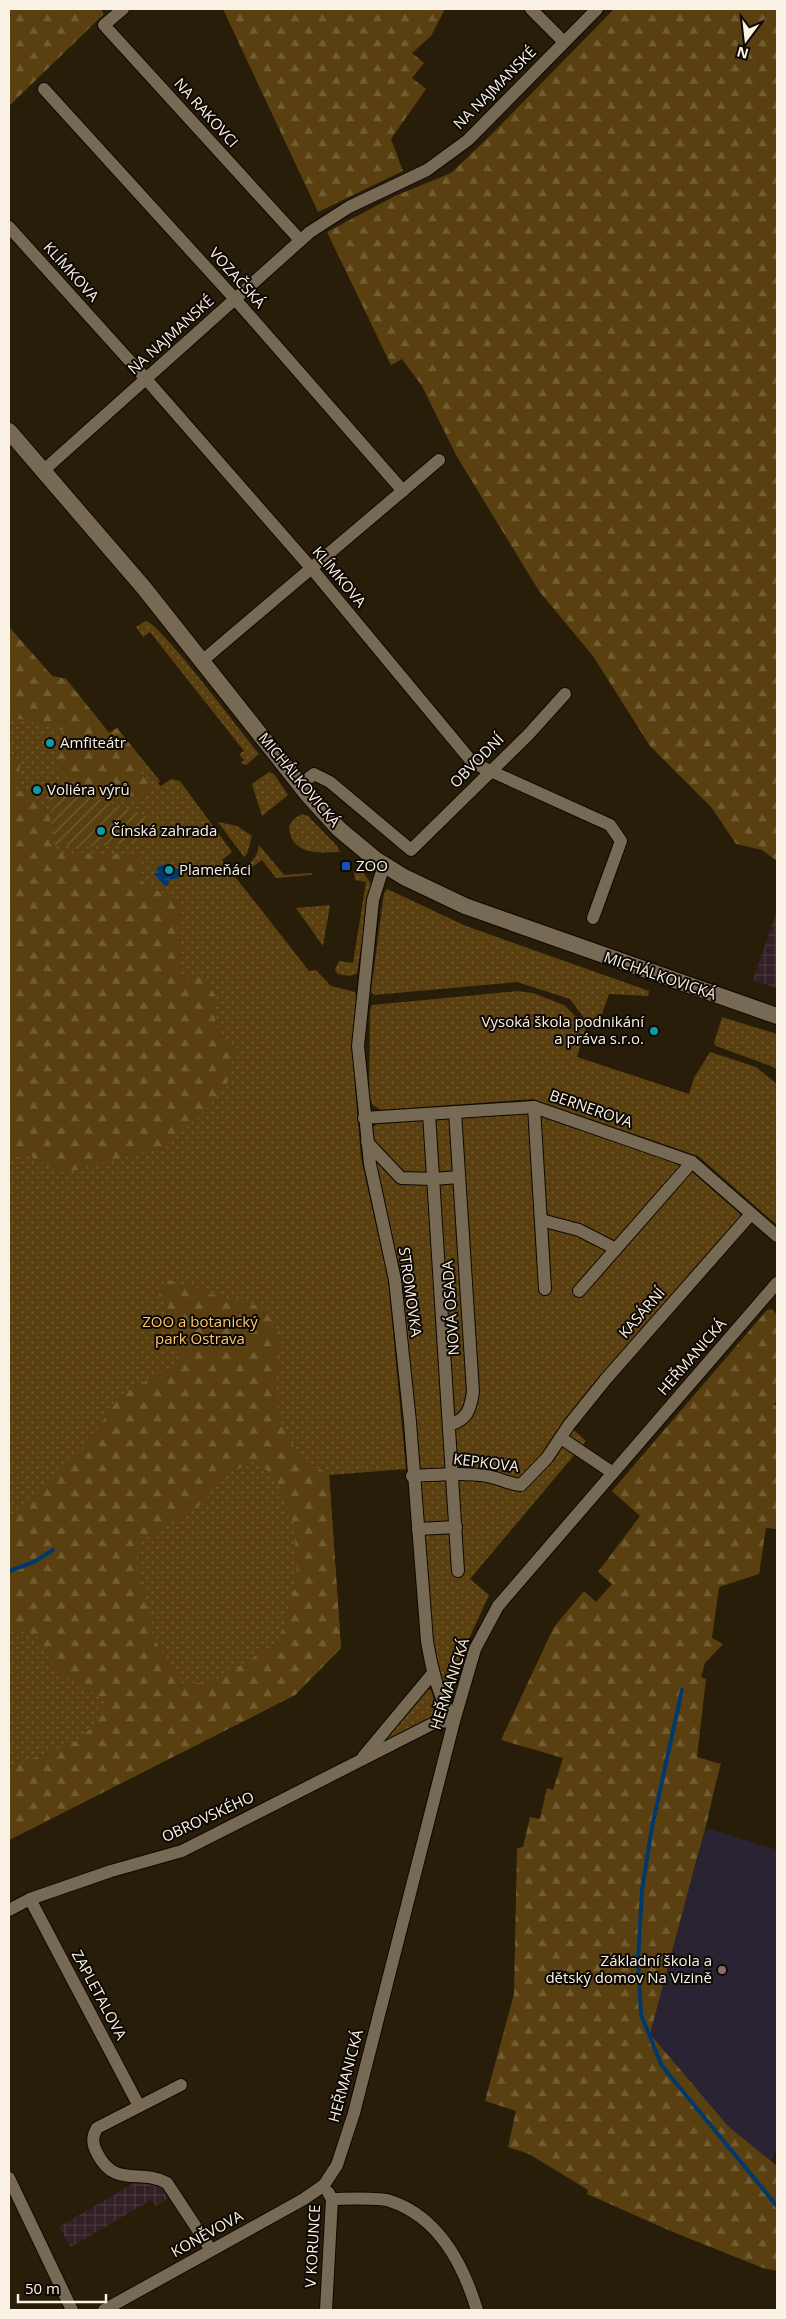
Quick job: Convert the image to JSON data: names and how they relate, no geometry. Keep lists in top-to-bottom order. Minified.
{"streets":{"street":["NA NAJMANSKÉ","NA RAKOVCI","KLÍMKOVA","VOZAČSKÁ","OBVODNÍ","MICHÁLKOVICKÁ","BERNEROVA","STROMOVKA","NOVÁ OSADA","KASÁRNÍ","HEŘMANICKÁ","KEPKOVA","OBROVSKÉHO","ZAPLETALOVA","KONĚVOVA","V KORUNCE"]},"crossings":[["NA NAJMANSKÉ","NA RAKOVCI"],["NA NAJMANSKÉ","KLÍMKOVA"],["NA NAJMANSKÉ","VOZAČSKÁ"],["NA NAJMANSKÉ","MICHÁLKOVICKÁ"],["KLÍMKOVA","OBVODNÍ"],["OBVODNÍ","MICHÁLKOVICKÁ"],["MICHÁLKOVICKÁ","STROMOVKA"],["BERNEROVA","STROMOVKA"],["BERNEROVA","NOVÁ OSADA"],["BERNEROVA","KASÁRNÍ"],["STROMOVKA","HEŘMANICKÁ"],["STROMOVKA","KEPKOVA"],["STROMOVKA","OBROVSKÉHO"],["NOVÁ OSADA","KEPKOVA"],["KASÁRNÍ","KEPKOVA"],["HEŘMANICKÁ","OBROVSKÉHO"],["HEŘMANICKÁ","KONĚVOVA"],["HEŘMANICKÁ","V KORUNCE"],["OBROVSKÉHO","ZAPLETALOVA"],["KONĚVOVA","V KORUNCE"]],"parks":["ZOO a botanický park Ostrava"],"places":{"other":["Amfiteátr","Voliéra výrů","Čínská zahrada","Plameňáci","Vysoká škola podnikání a práva s.r.o.","Základní škola a dětský domov Na Vizině"],"transit":["ZOO"]},"scale_bar":"50 m","north":"bottom"}
